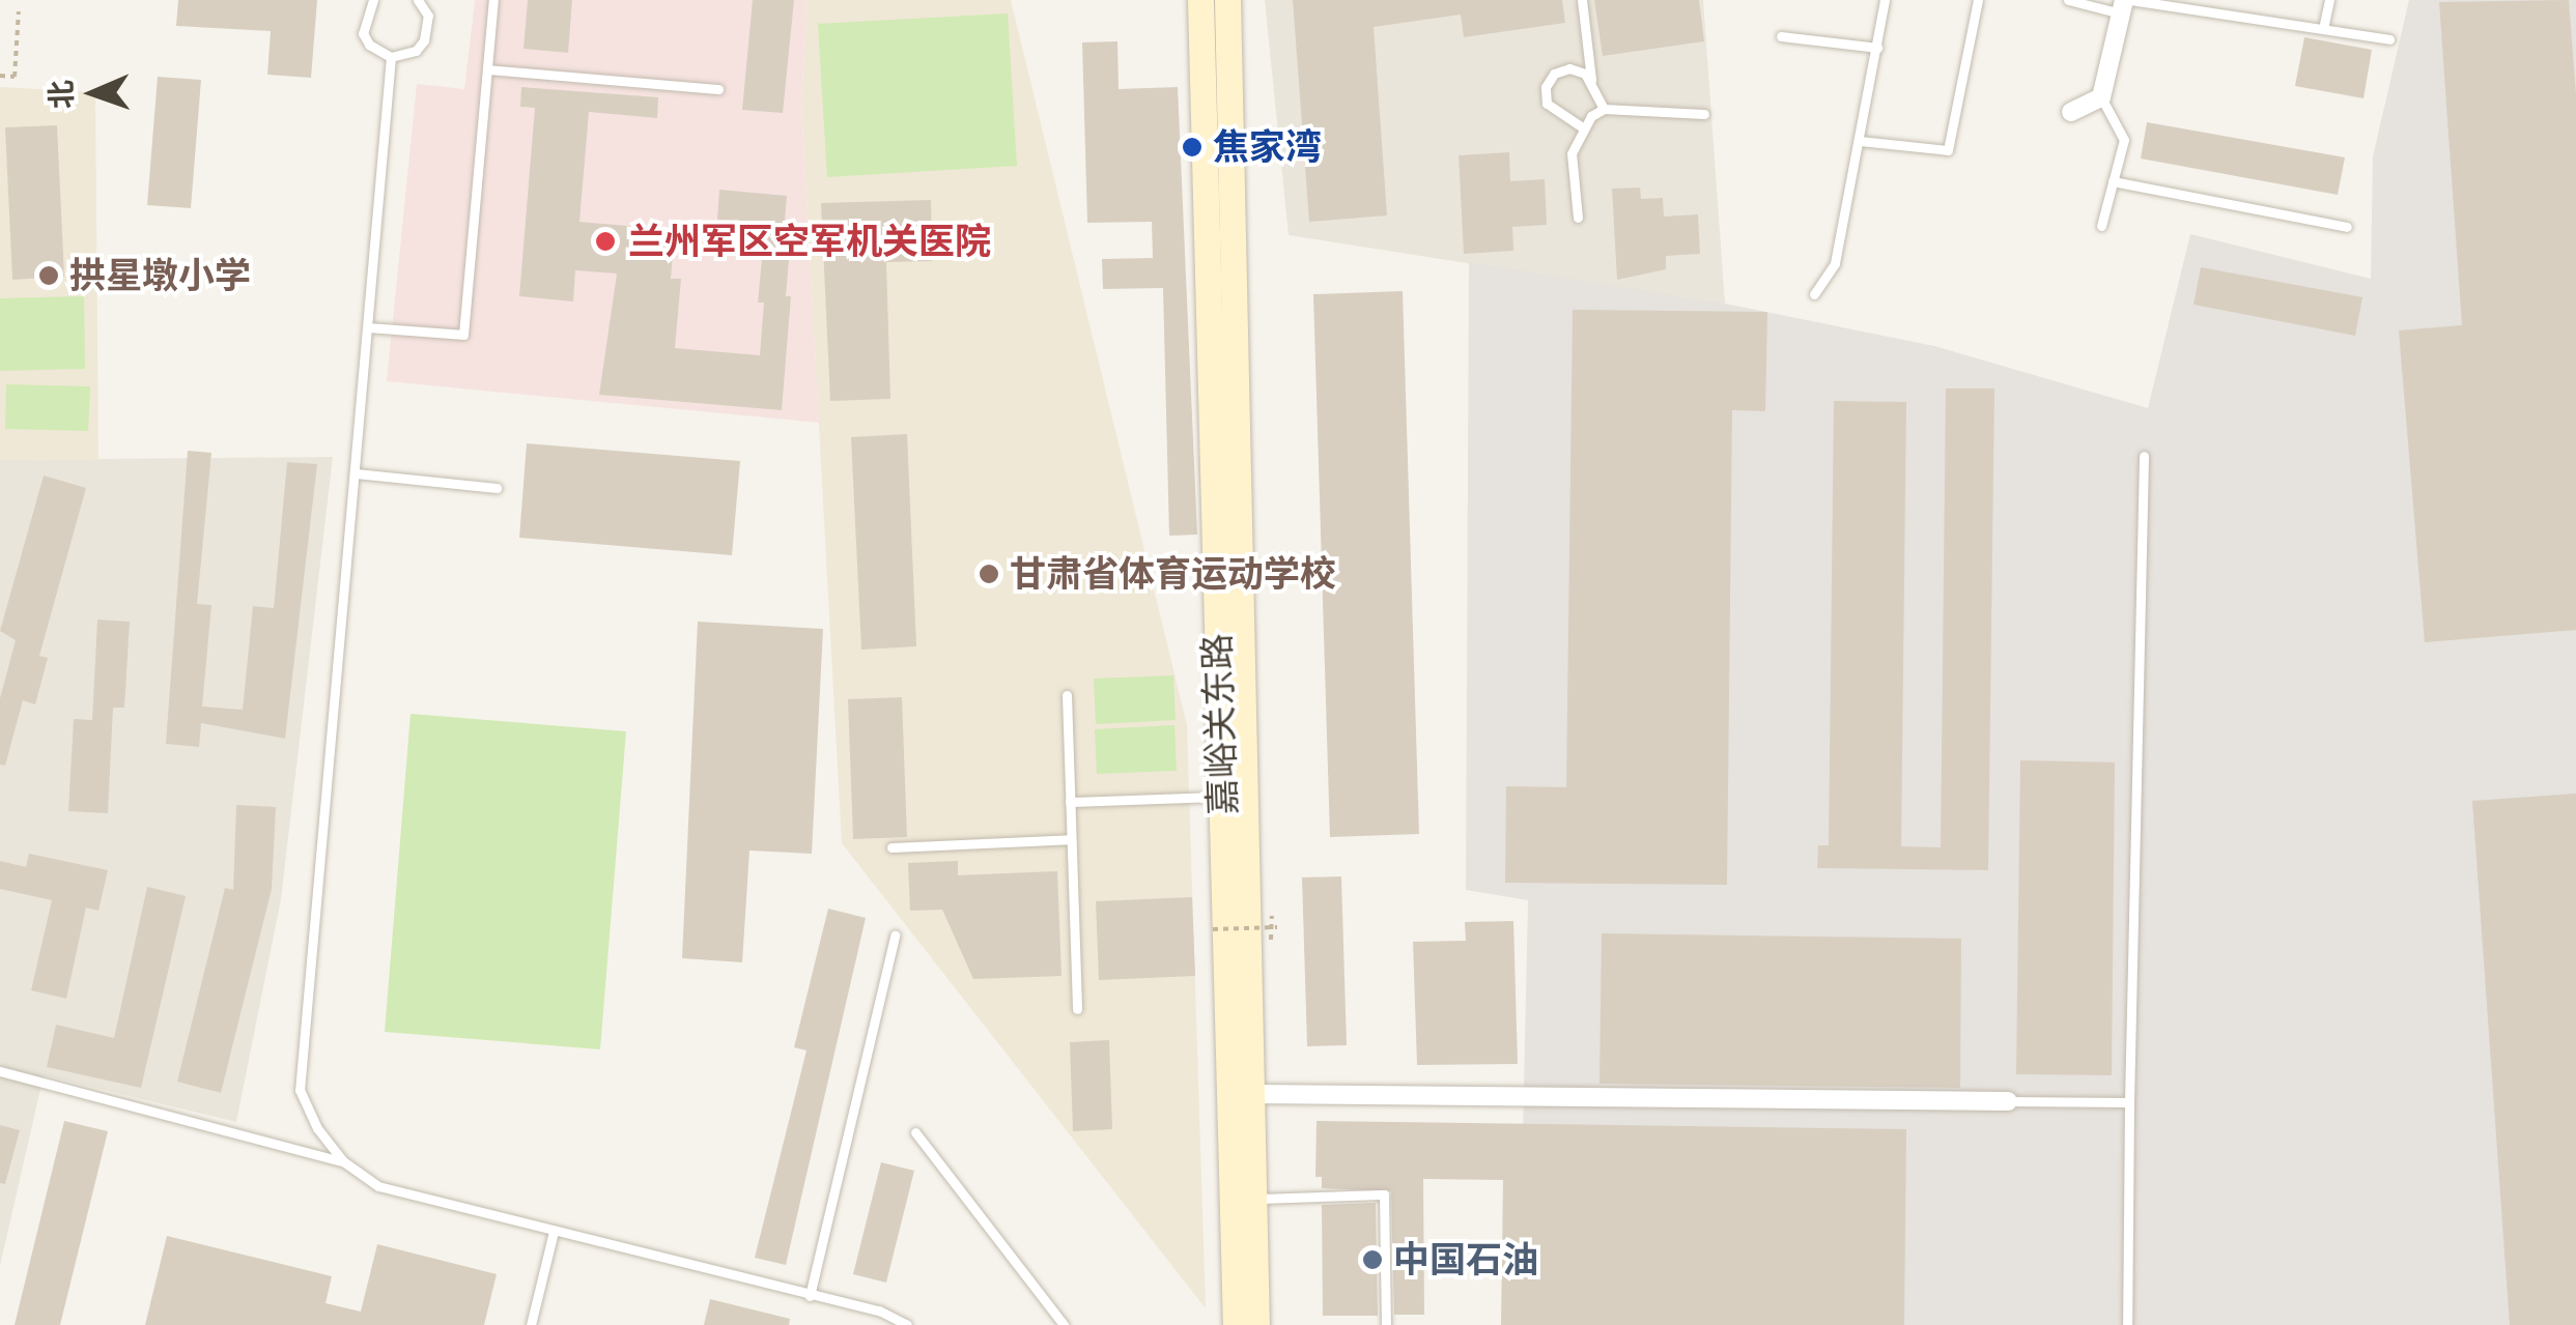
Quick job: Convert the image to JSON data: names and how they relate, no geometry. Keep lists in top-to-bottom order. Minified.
{"streets":{"main road":["嘉峪关东路"]},"places":["焦家湾","兰州军区空军机关医院","拱星墩小学","甘肃省体育运动学校","中国石油"],"north":"left"}
